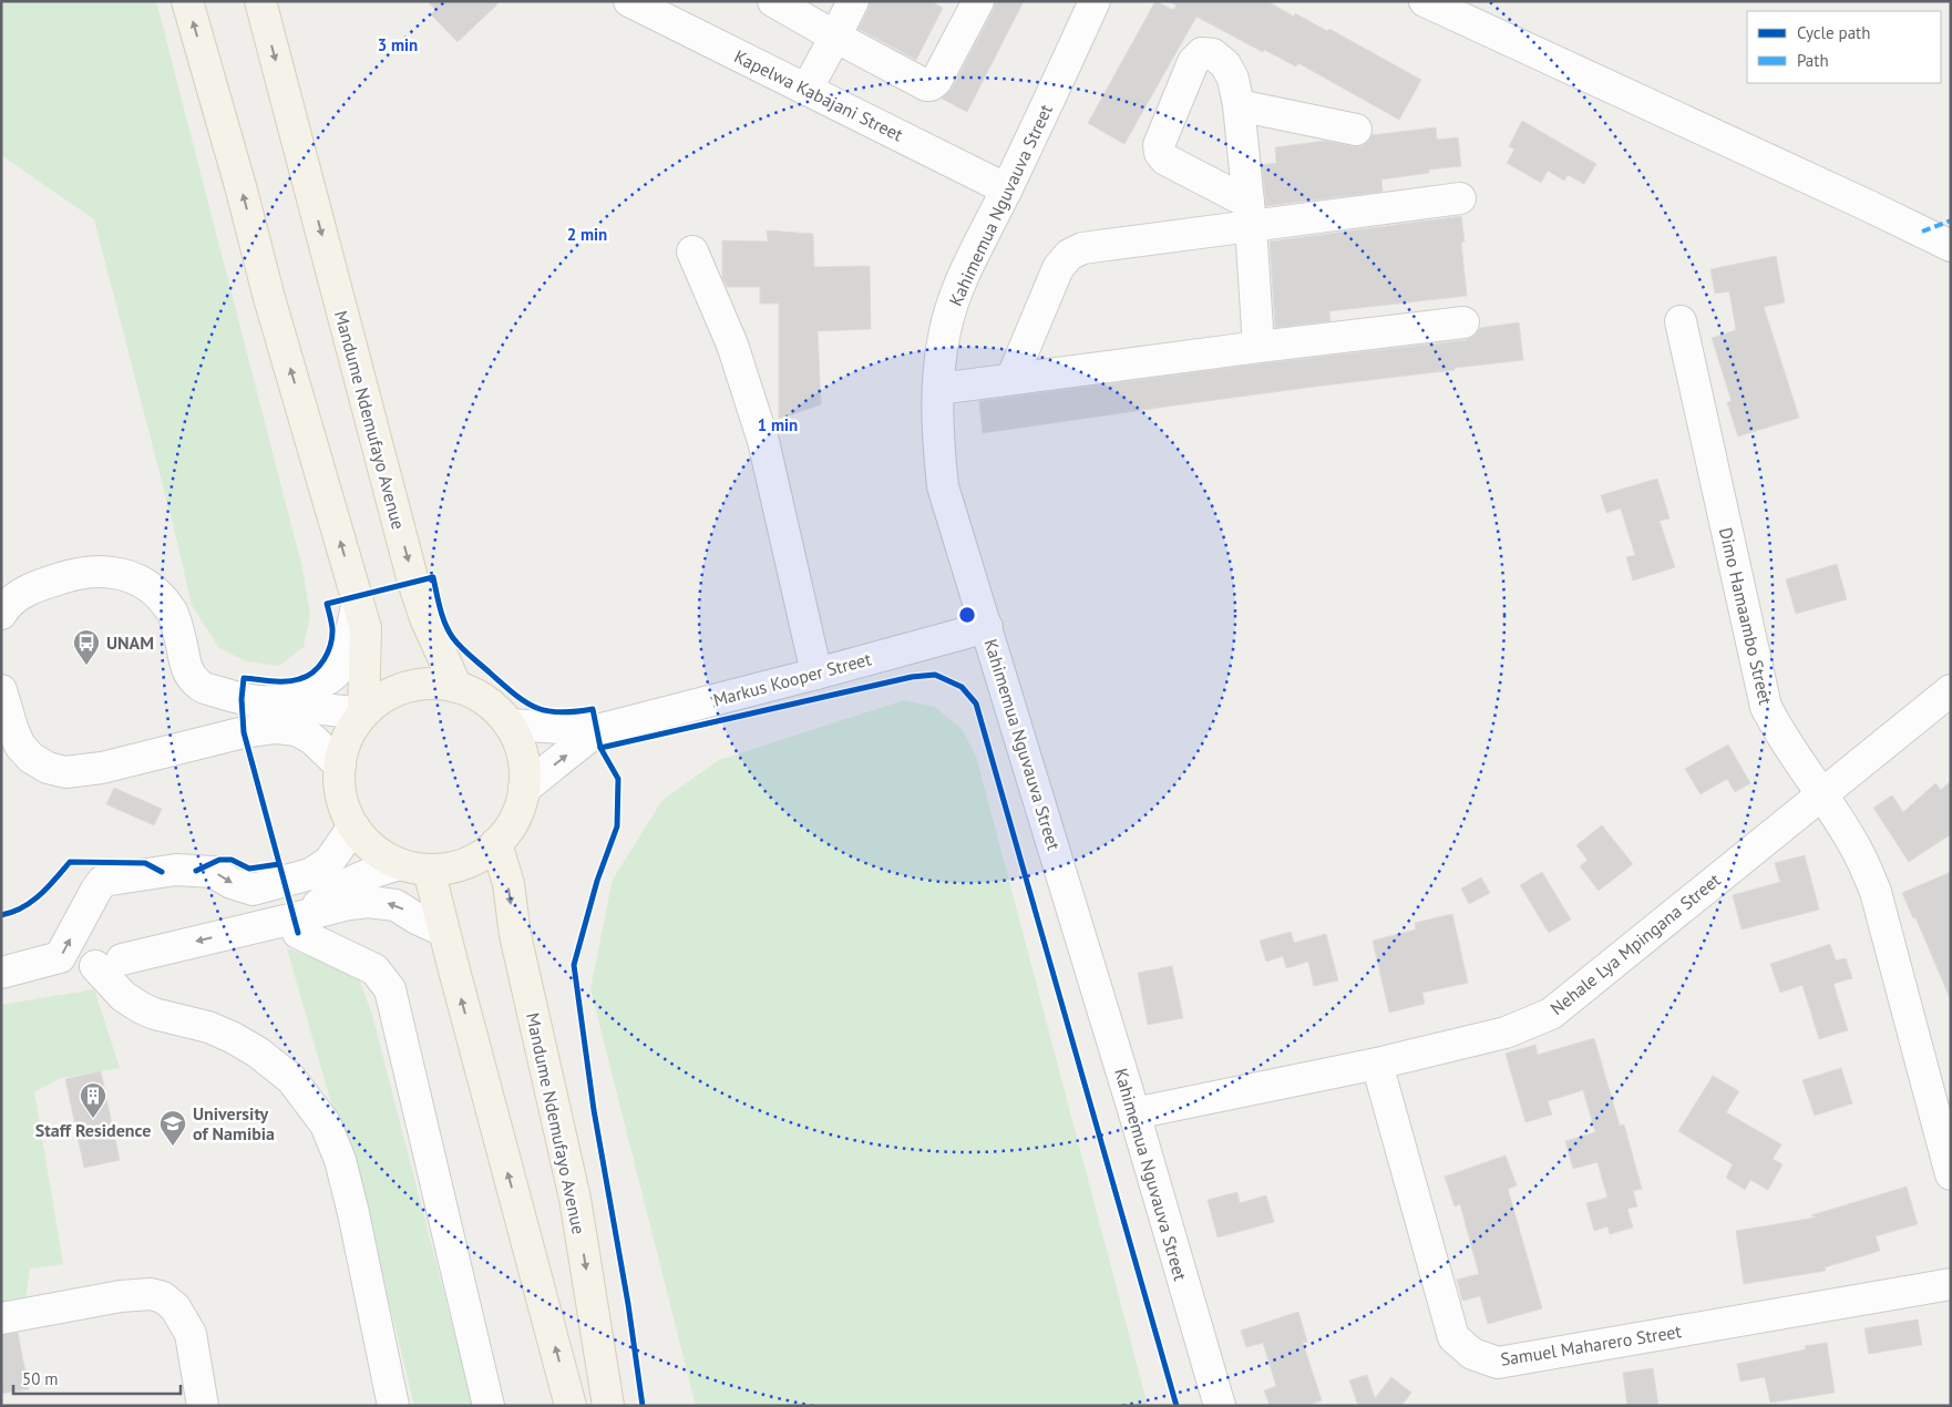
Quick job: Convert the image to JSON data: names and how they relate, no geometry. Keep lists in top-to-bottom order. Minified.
{"streets":{"main road":["Mandume Ndemufayo Avenue"],"street":["Kapelwa Kabajani Street","Kahimemua Nguvauva Street","Dimo Hamaambo Street","Markus Kooper Street","Nehale Lya Mpingana Street","Samuel Maharero Street"]},"crossings":[["Kapelwa Kabajani Street","Kahimemua Nguvauva Street"],["Kahimemua Nguvauva Street","Markus Kooper Street"],["Kahimemua Nguvauva Street","Nehale Lya Mpingana Street"],["Dimo Hamaambo Street","Nehale Lya Mpingana Street"],["Nehale Lya Mpingana Street","Samuel Maharero Street"]],"places":{"bus stop":["UNAM"],"building":["Staff Residence"],"school or university":["University of Namibia"]},"legend":["Cycle path","Path"],"scale_bar":"50 m","rings":["3 min","2 min","1 min"]}
